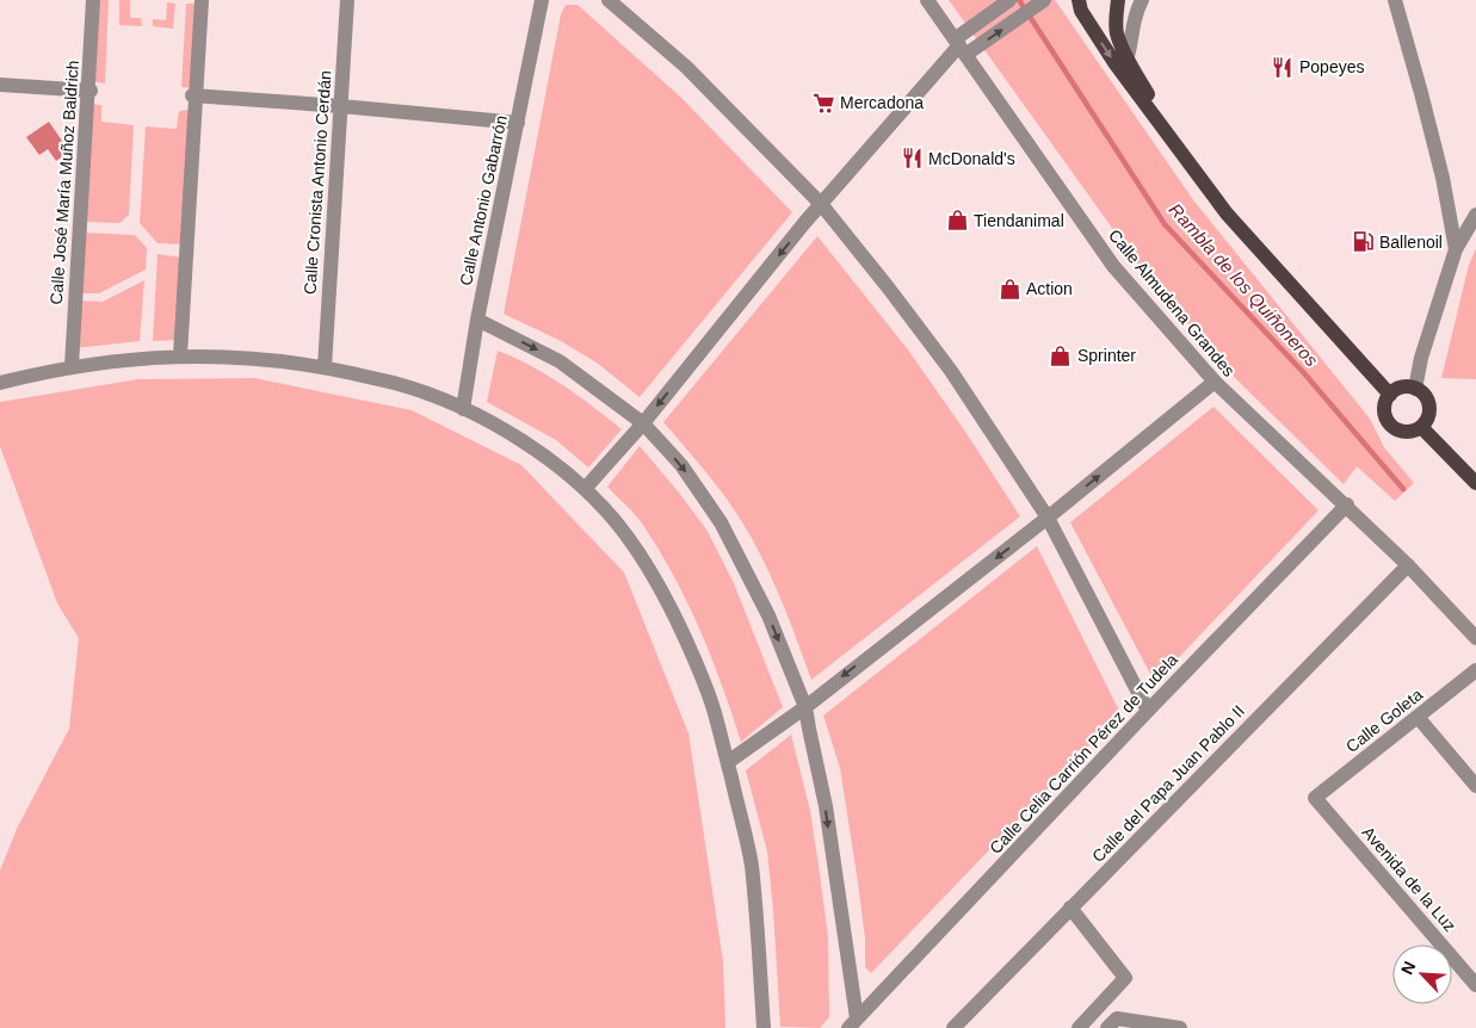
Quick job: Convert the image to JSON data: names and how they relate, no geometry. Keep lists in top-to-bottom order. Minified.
{"streets":{"street":["Calle José María Muñoz Baldrich","Calle Cronista Antonio Cerdán","Calle Antonio Gabarrón","Calle Almudena Grandes","Calle Goleta","Calle Celia Carrión Pérez de Tudela","Calle del Papa Juan Pablo II","Avenida de la Luz"]},"crossings":[["Calle Almudena Grandes","Calle Celia Carrión Pérez de Tudela"],["Calle Almudena Grandes","Calle del Papa Juan Pablo II"],["Calle Goleta","Avenida de la Luz"]],"water":["Rambla de los Quiñoneros"],"places":{"restaurant":["Popeyes","McDonald's"],"supermarket":["Mercadona"],"shop":["Tiendanimal","Action","Sprinter"],"fuel station":["Ballenoil"]},"north":"top left"}
